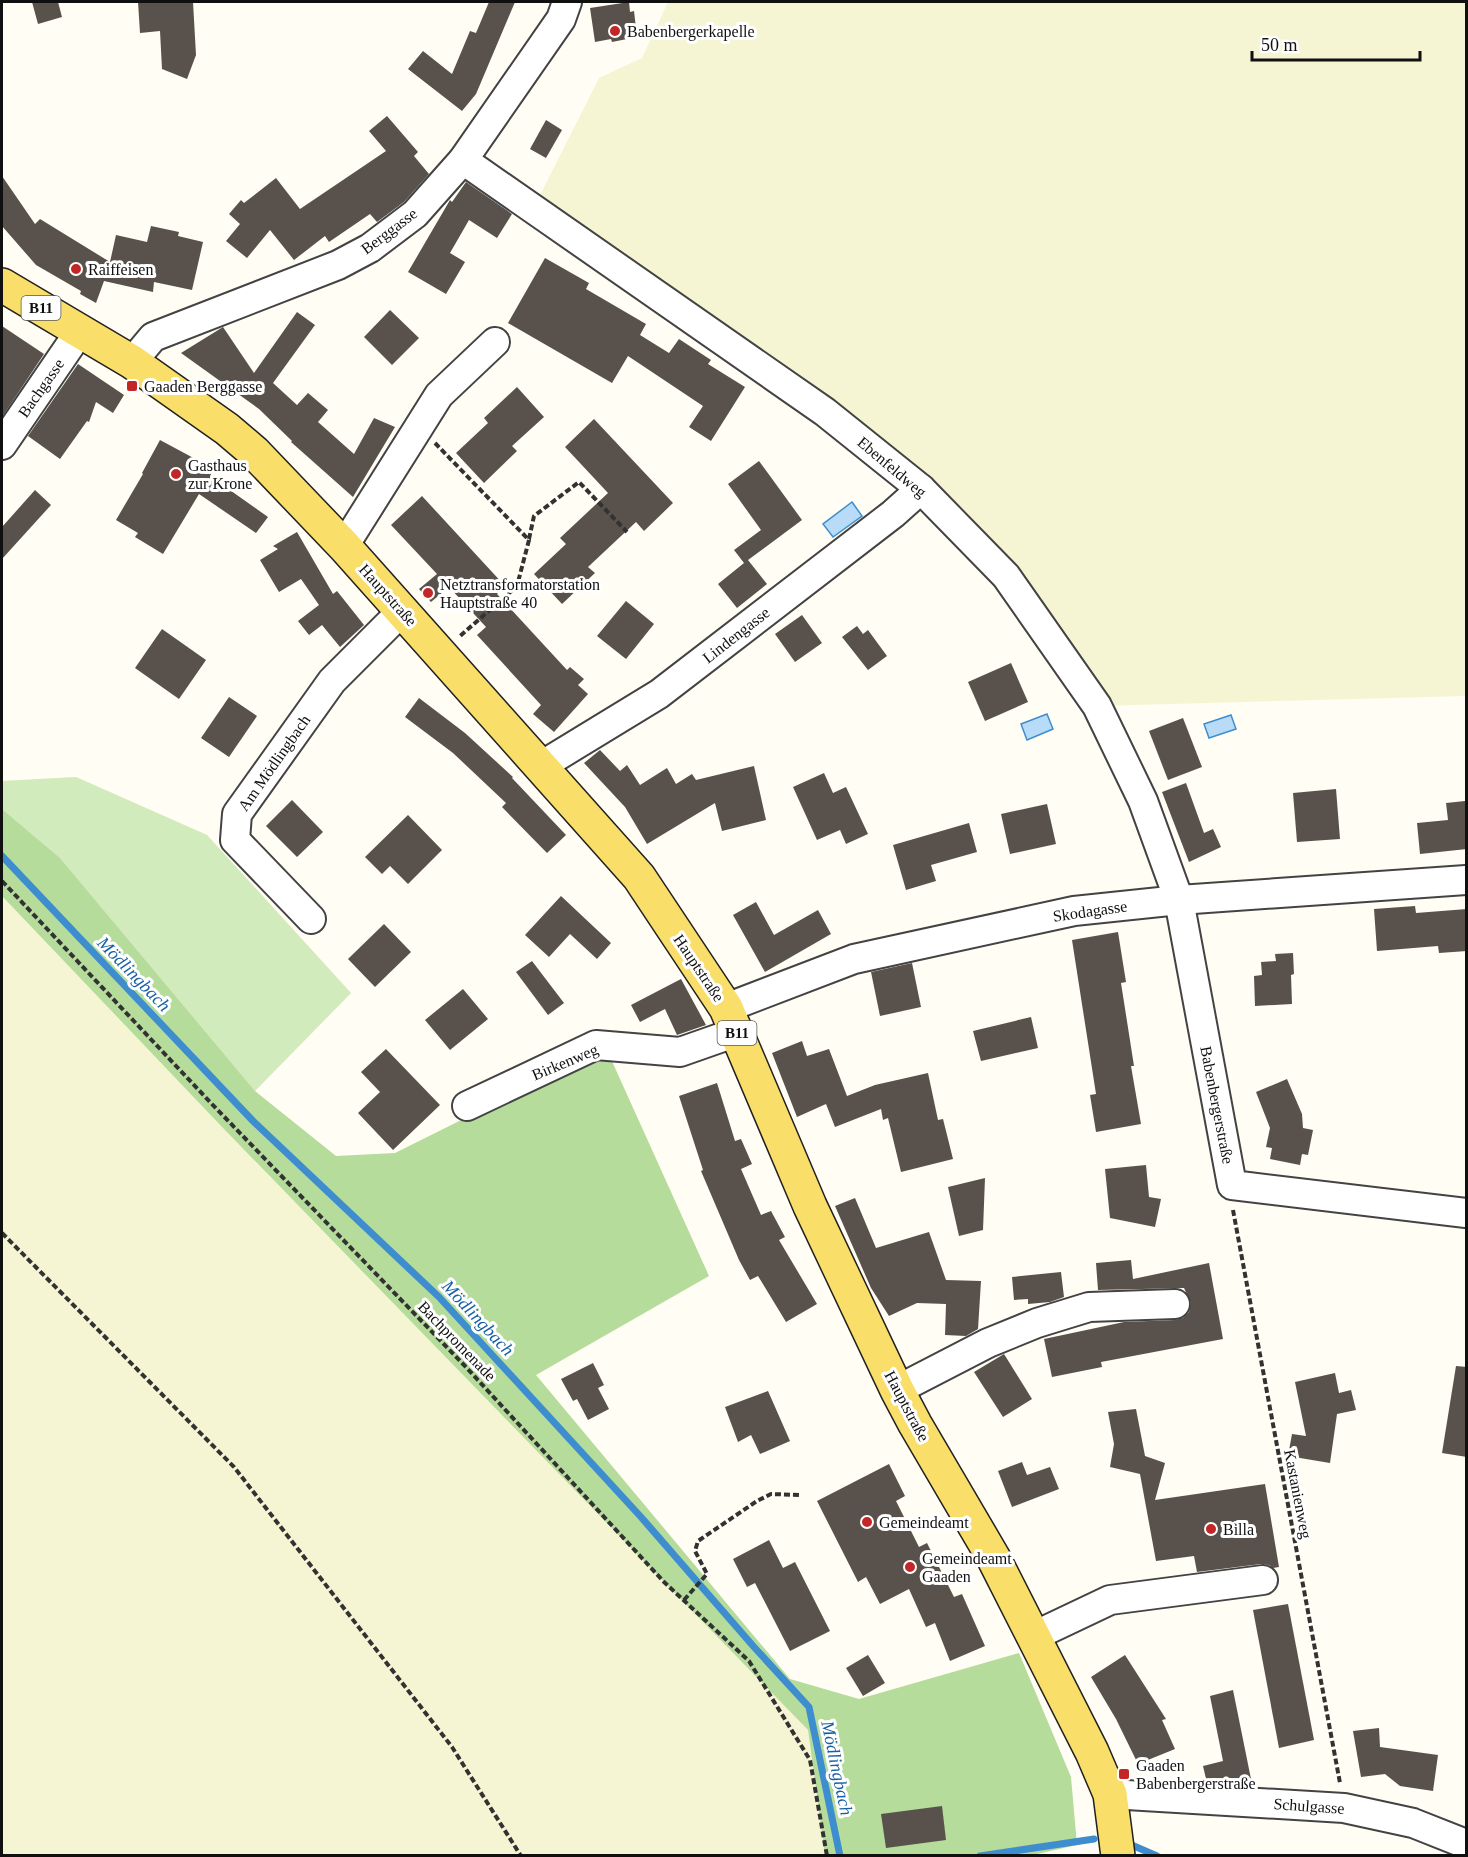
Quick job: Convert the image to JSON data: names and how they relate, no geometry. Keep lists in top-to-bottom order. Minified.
{"streets":{"main road":["B11","Hauptstraße"],"street":["Berggasse","Bachgasse","Ebenfeldweg","Lindengasse","Am Mödlingbach","Skodagasse","Birkenweg","Babenbergerstraße","Schulgasse"],"path":["Bachpromenade","Kastanienweg"]},"crossings":[["Berggasse","Ebenfeldweg"],["Berggasse","Hauptstraße"],["Bachgasse","Hauptstraße"],["Ebenfeldweg","Lindengasse"],["Ebenfeldweg","Skodagasse"],["Ebenfeldweg","Babenbergerstraße"],["Hauptstraße","Lindengasse"],["Hauptstraße","Am Mödlingbach"],["Hauptstraße","Skodagasse"],["Hauptstraße","Birkenweg"],["Hauptstraße","Schulgasse"],["Skodagasse","Birkenweg"],["Skodagasse","Babenbergerstraße"],["Babenbergerstraße","Kastanienweg"],["Kastanienweg","Schulgasse"]],"water":["Mödlingbach"],"places":{"other":["Babenbergerkapelle","Raiffeisen","Gasthaus zur Krone","Netztransformatorstation Hauptstraße 40","Gemeindeamt","Billa","Gemeindeamt Gaaden"],"transit":["Gaaden Berggasse","Gaaden Babenbergerstraße"]},"scale_bar":"50 m"}
